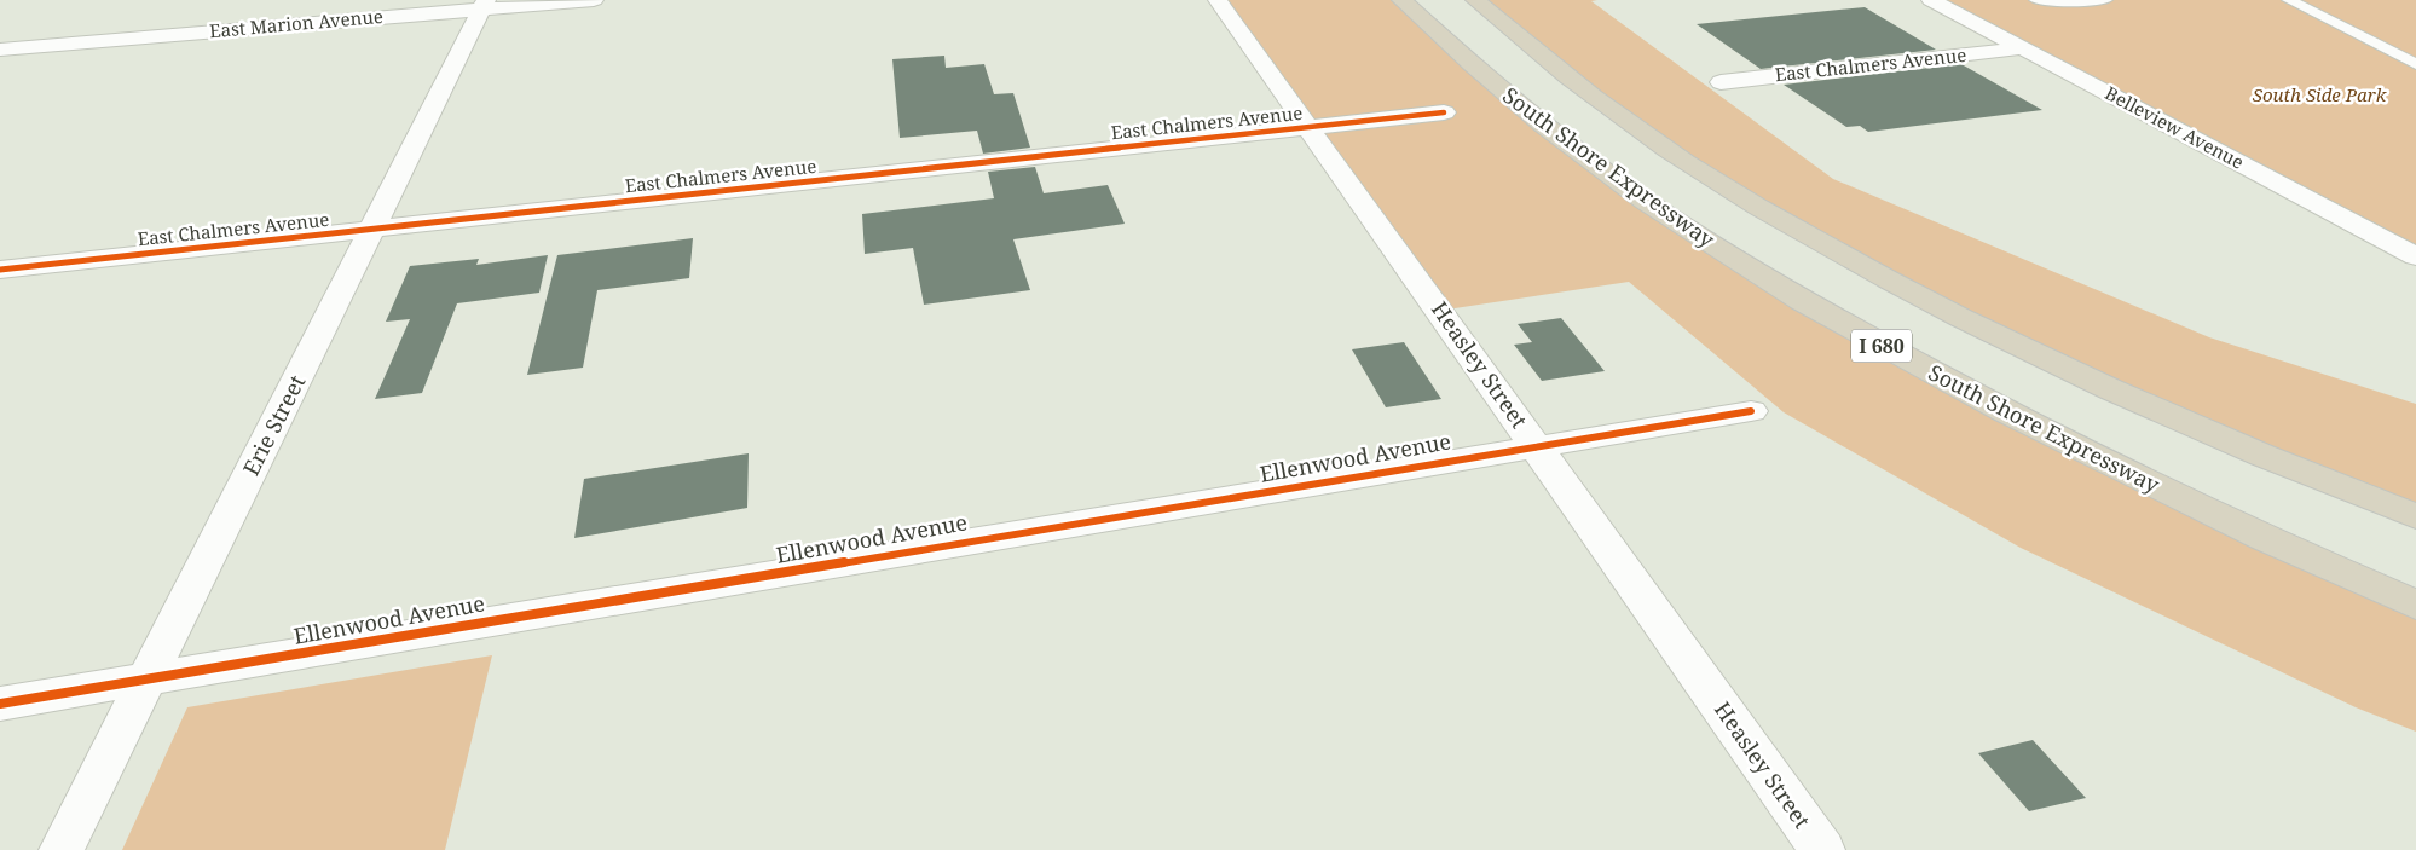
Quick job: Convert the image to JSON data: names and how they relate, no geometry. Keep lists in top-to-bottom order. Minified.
{"streets":{"highway":["South Shore Expressway","I 680"],"street":["East Marion Avenue","East Chalmers Avenue","Belleview Avenue","Heasley Street","Erie Street","Ellenwood Avenue"]},"crossings":[["East Marion Avenue","Erie Street"],["East Chalmers Avenue","Belleview Avenue"],["East Chalmers Avenue","Heasley Street"],["East Chalmers Avenue","Erie Street"],["Heasley Street","Ellenwood Avenue"],["Erie Street","Ellenwood Avenue"]],"parks":["South Side Park"]}
